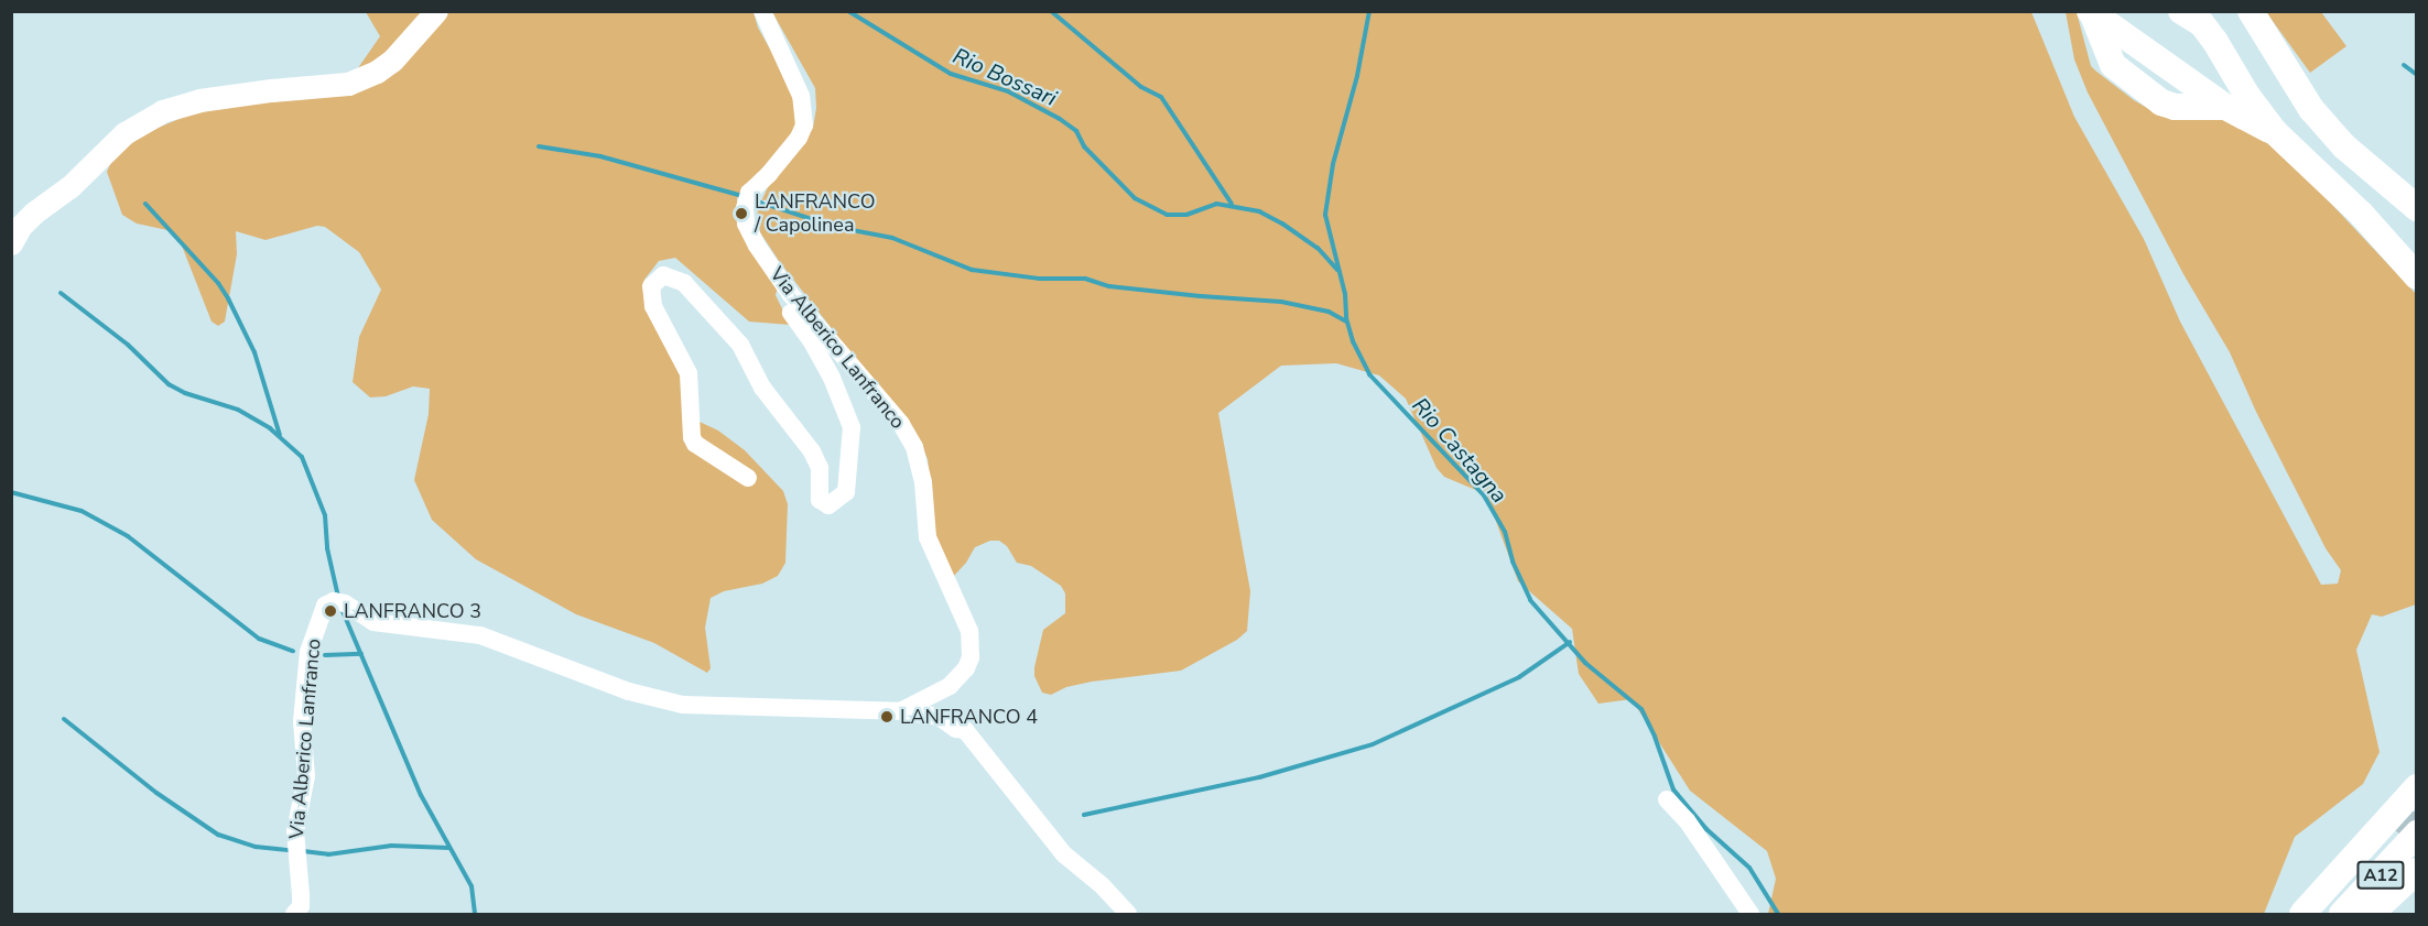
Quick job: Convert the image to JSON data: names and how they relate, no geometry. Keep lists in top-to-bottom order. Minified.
{"streets":{"highway":["A12"],"street":["Via Alberico Lanfranco"]},"water":["Rio Bossari","Rio Castagna"],"places":["LANFRANCO / Capolinea","LANFRANCO 3","LANFRANCO 4"]}
